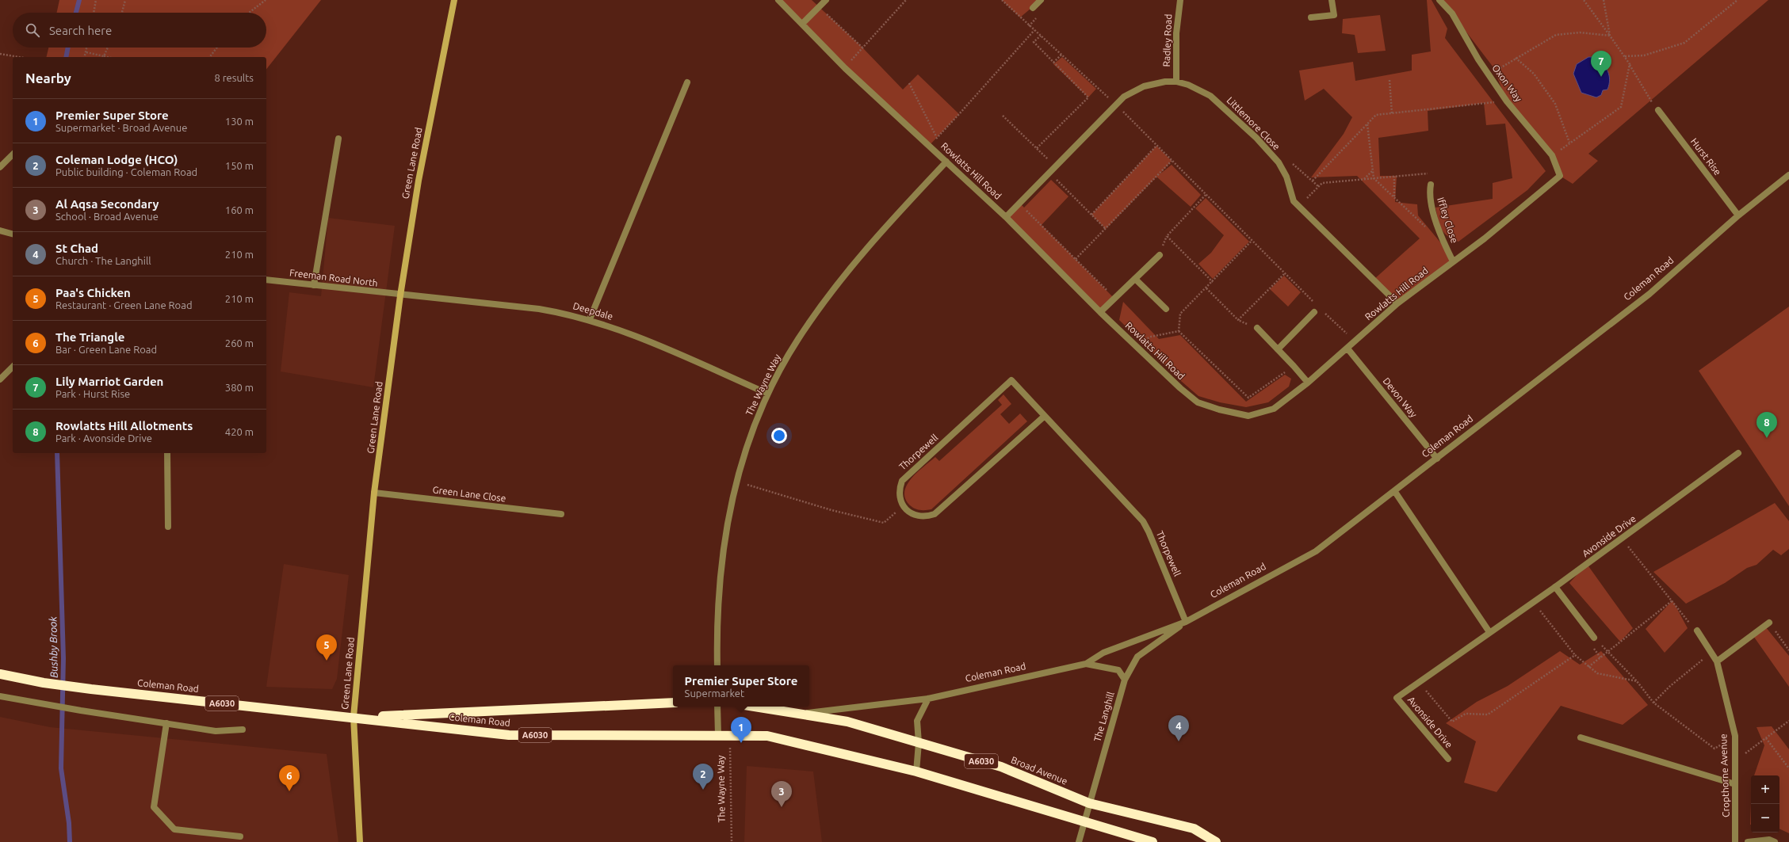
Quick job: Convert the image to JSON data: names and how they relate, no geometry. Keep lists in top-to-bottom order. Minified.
{"streets":{"highway":["Coleman Road","A6030","Broad Avenue"],"street":["Radley Road","Oxon Way","Littlemore Close","Hurst Rise","Green Lane Road","Rowlatts Hill Road","Iffley Close","Freeman Road North","Deepdale","The Wayne Way","Devon Way","Thorpewell","Green Lane Close","Avonside Drive","The Langhill","Cropthorne Avenue"]},"crossings":[["Radley Road","Littlemore Close"],["Oxon Way","Rowlatts Hill Road"],["Littlemore Close","Rowlatts Hill Road"],["Hurst Rise","Coleman Road"],["Green Lane Road","Freeman Road North"],["Green Lane Road","Coleman Road"],["Green Lane Road","Deepdale"],["Green Lane Road","Green Lane Close"],["Rowlatts Hill Road","Iffley Close"],["Rowlatts Hill Road","The Wayne Way"],["Rowlatts Hill Road","Devon Way"],["Freeman Road North","Deepdale"],["Coleman Road","Devon Way"],["Coleman Road","Thorpewell"],["Coleman Road","A6030"],["Coleman Road","The Langhill"],["Coleman Road","Broad Avenue"],["Deepdale","The Wayne Way"],["The Wayne Way","A6030"],["Thorpewell","The Langhill"],["A6030","The Langhill"],["The Langhill","Broad Avenue"]],"water":["Bushby Brook"],"page":{"search":"Search here","pins":["7","8","5","4","1","2","6","3"],"heading":["Nearby","8 results"],"list":[{"mark":"1","name":"Premier Super Store","note":"Supermarket · Broad Avenue","value":"130 m"},{"mark":"2","name":"Coleman Lodge (HCO)","note":"Public building · Coleman Road","value":"150 m"},{"mark":"3","name":"Al Aqsa Secondary","note":"School · Broad Avenue","value":"160 m"},{"mark":"4","name":"St Chad","note":"Church · The Langhill","value":"210 m"},{"mark":"5","name":"Paa's Chicken","note":"Restaurant · Green Lane Road","value":"210 m"},{"mark":"6","name":"The Triangle","note":"Bar · Green Lane Road","value":"260 m"},{"mark":"7","name":"Lily Marriot Garden","note":"Park · Hurst Rise","value":"380 m"},{"mark":"8","name":"Rowlatts Hill Allotments","note":"Park · Avonside Drive","value":"420 m"}],"popup":["Premier Super Store","Supermarket"],"map_buttons":["+","−"]}}
